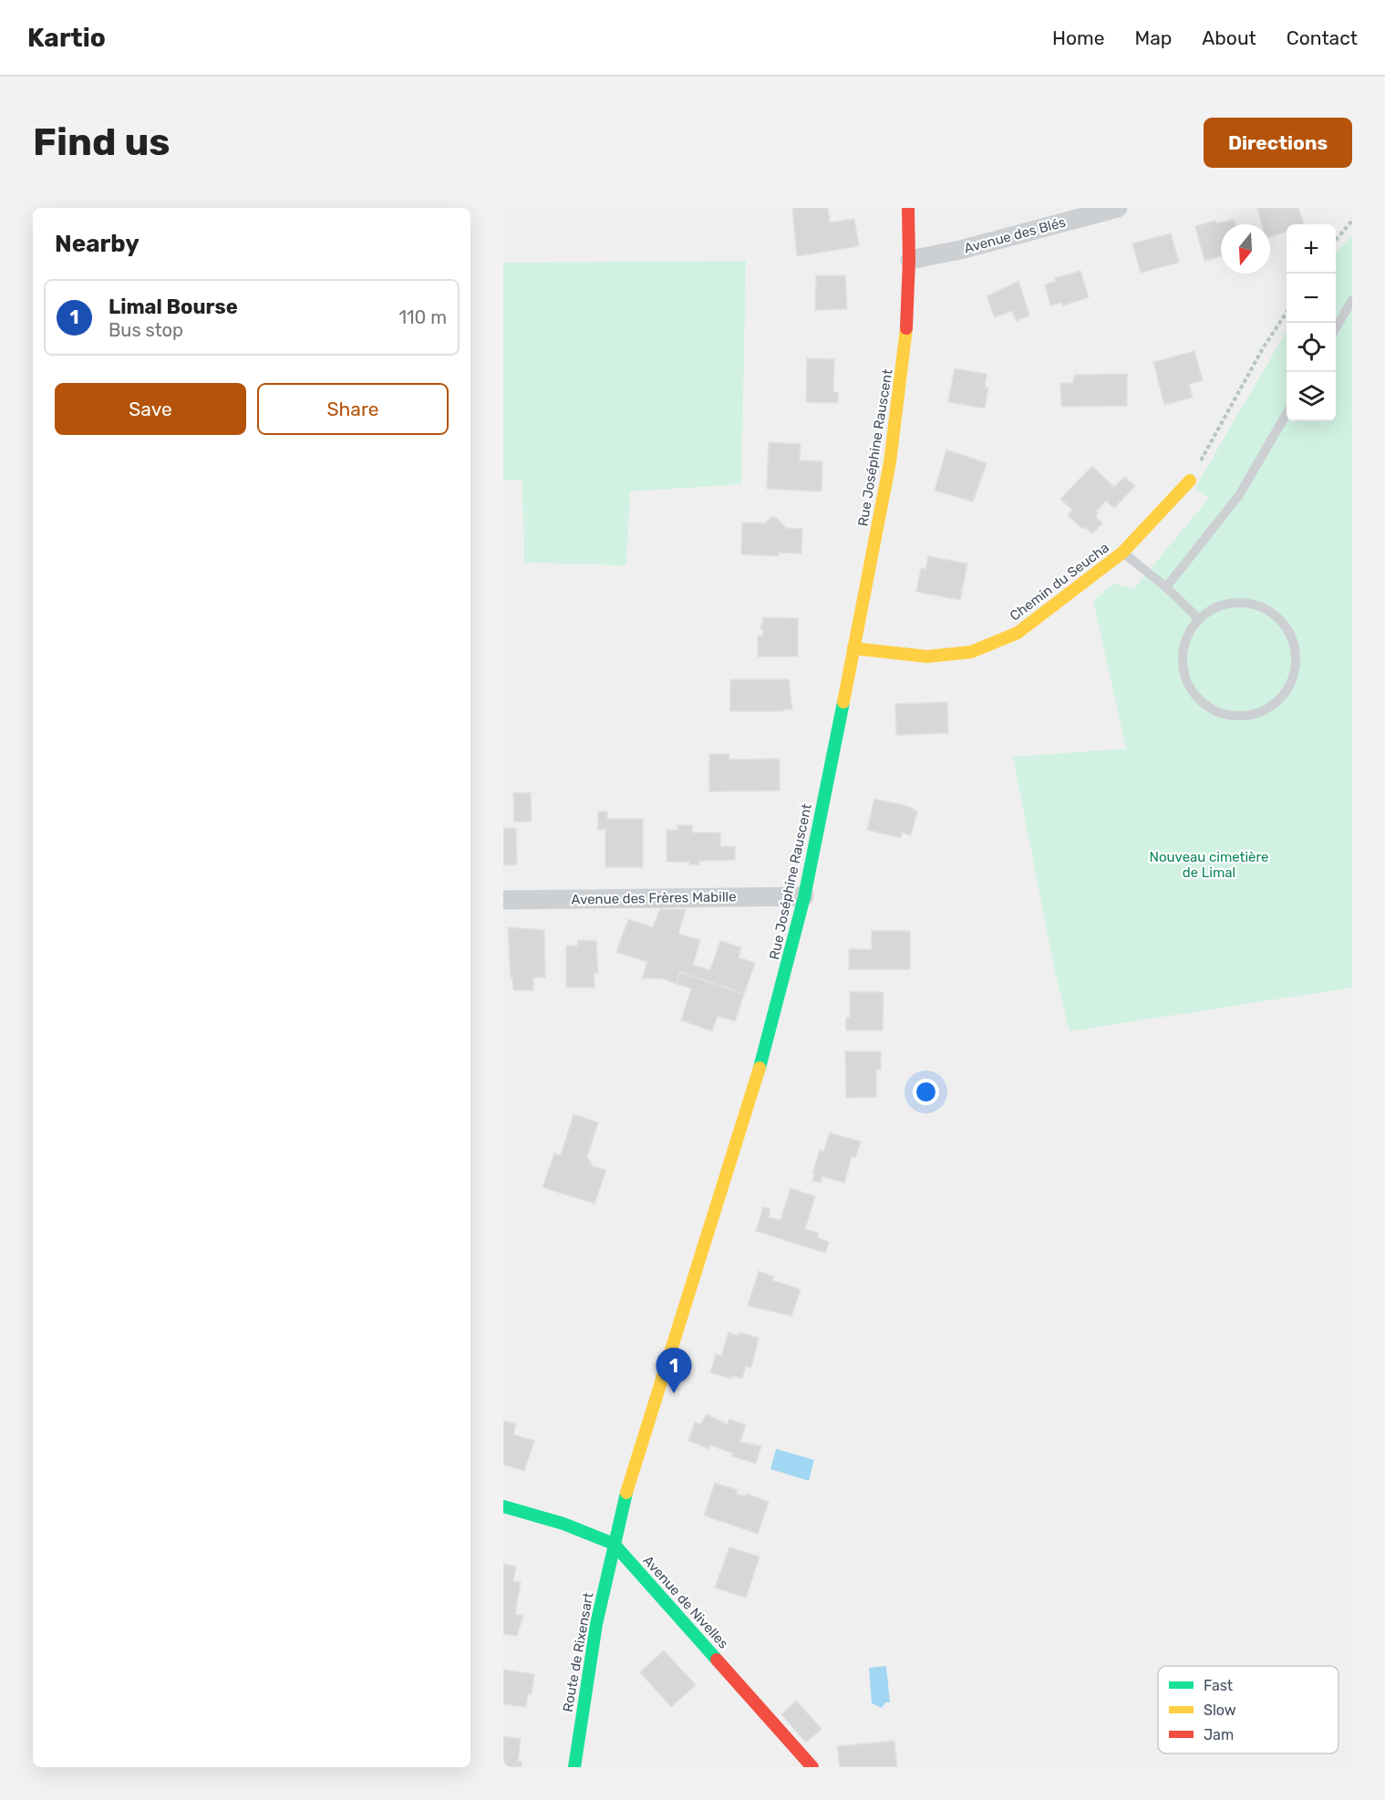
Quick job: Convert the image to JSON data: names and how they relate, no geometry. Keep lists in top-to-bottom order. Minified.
{"streets":{"street":["Avenue des Blés","Rue Joséphine Rauscent","Chemin du Seucha","Avenue des Frères Mabille","Avenue de Nivelles","Route de Rixensart"]},"crossings":[["Avenue des Blés","Rue Joséphine Rauscent"],["Rue Joséphine Rauscent","Chemin du Seucha"],["Rue Joséphine Rauscent","Avenue des Frères Mabille"],["Rue Joséphine Rauscent","Avenue de Nivelles"],["Rue Joséphine Rauscent","Route de Rixensart"],["Avenue de Nivelles","Route de Rixensart"]],"parks":["Nouveau cimetière de Limal"],"legend":["Fast","Slow","Jam"],"north":"bottom","page":{"header":"Kartio","nav":["Home","Map","About","Contact"],"buttons":["Directions",["Save","Share"]],"title":"Find us","heading":"Nearby","map_buttons":["+","−"],"list":[{"mark":"1","name":"Limal Bourse","note":"Bus stop","value":"110 m"}],"pins":"1"}}
